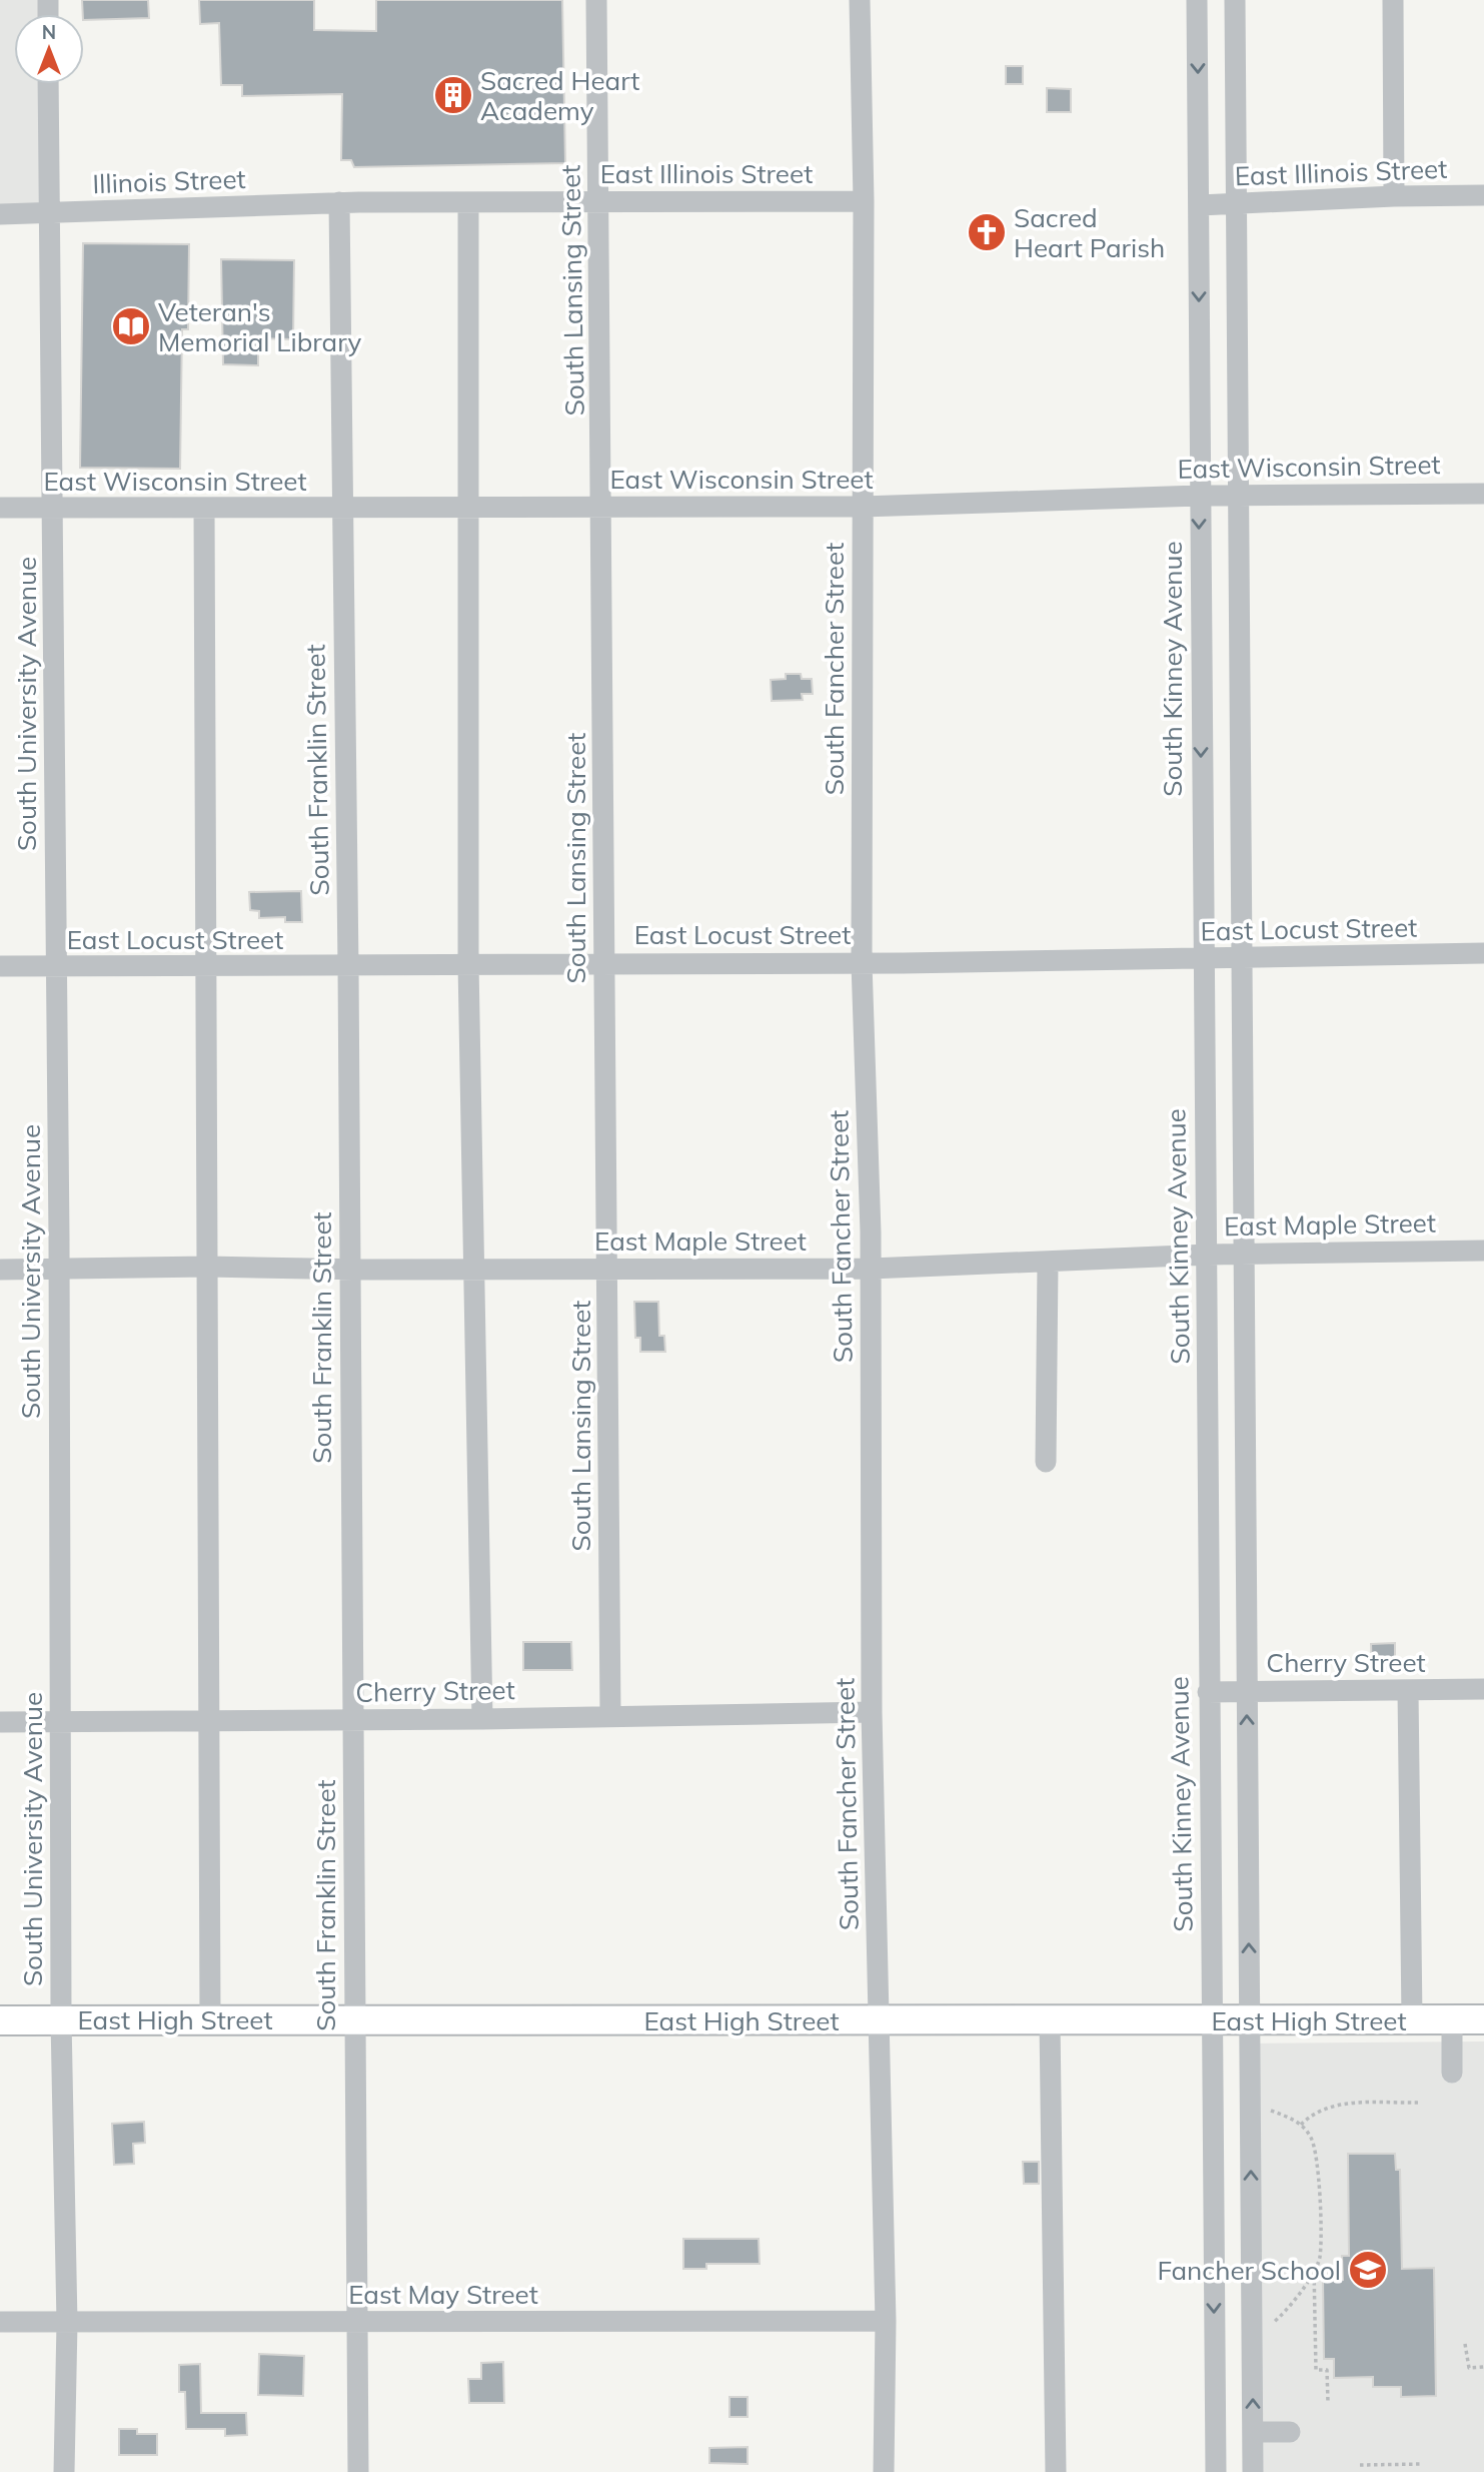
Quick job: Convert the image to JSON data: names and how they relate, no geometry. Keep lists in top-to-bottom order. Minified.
{"streets":{"main road":["East High Street"],"street":["East Illinois Street","Illinois Street","South Lansing Street","East Wisconsin Street","South Fancher Street","South Kinney Avenue","South University Avenue","South Franklin Street","East Locust Street","East Maple Street","Cherry Street","East May Street"]},"crossings":[["East Illinois Street","Illinois Street"],["East Illinois Street","South Lansing Street"],["East Illinois Street","South Fancher Street"],["East Illinois Street","South Kinney Avenue"],["East Illinois Street","South Franklin Street"],["Illinois Street","South University Avenue"],["Illinois Street","South Franklin Street"],["South Lansing Street","East Wisconsin Street"],["South Lansing Street","East Locust Street"],["South Lansing Street","East Maple Street"],["South Lansing Street","Cherry Street"],["East Wisconsin Street","South Fancher Street"],["East Wisconsin Street","South Kinney Avenue"],["East Wisconsin Street","South University Avenue"],["East Wisconsin Street","South Franklin Street"],["South Fancher Street","East Locust Street"],["South Fancher Street","East Maple Street"],["South Fancher Street","Cherry Street"],["South Fancher Street","East High Street"],["South Fancher Street","East May Street"],["South Kinney Avenue","East Locust Street"],["South Kinney Avenue","East Maple Street"],["South Kinney Avenue","Cherry Street"],["South Kinney Avenue","East High Street"],["South University Avenue","East Locust Street"],["South University Avenue","East Maple Street"],["South University Avenue","Cherry Street"],["South University Avenue","East High Street"],["South University Avenue","East May Street"],["South Franklin Street","East Locust Street"],["South Franklin Street","East Maple Street"],["South Franklin Street","Cherry Street"],["South Franklin Street","East High Street"],["South Franklin Street","East May Street"]],"places":{"building":["Sacred Heart Academy"],"church":["Sacred Heart Parish"],"library":["Veteran's Memorial Library"],"school or university":["Fancher School"]},"north":"top"}
